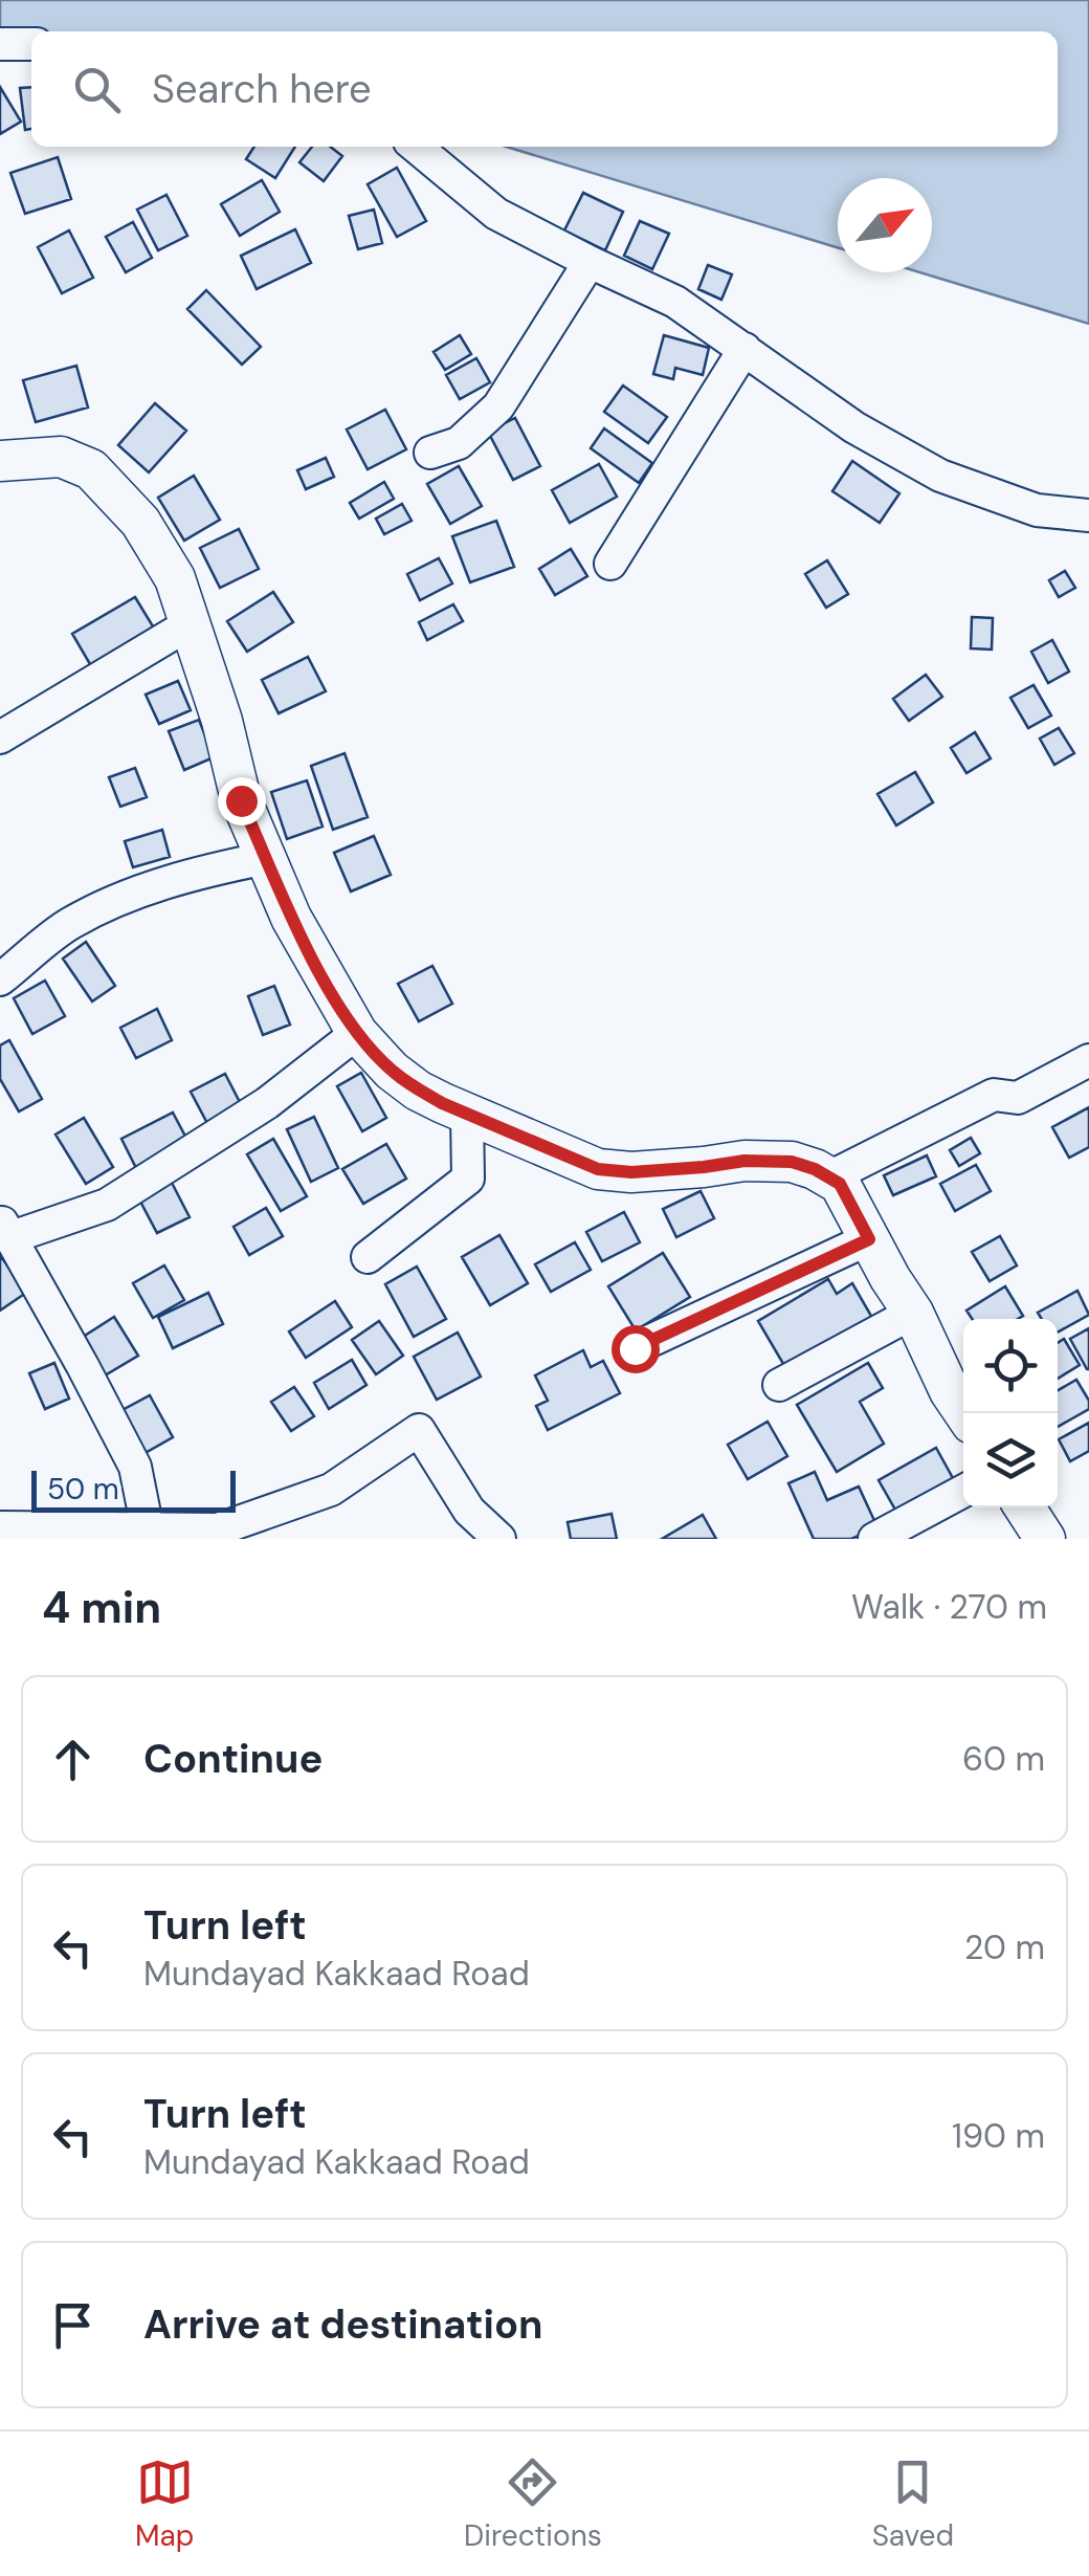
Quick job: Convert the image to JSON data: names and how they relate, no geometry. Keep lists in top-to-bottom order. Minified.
{"scale_bar":"50 m","north":"top right","page":{"search":"Search here","scale":"50 m","heading":["4 min","Walk · 270 m"],"list":[["Continue","60 m"],["Turn left","Mundayad Kakkaad Road","20 m"],["Turn left","Mundayad Kakkaad Road","190 m"],"Arrive at destination"],"nav":["Map","Directions","Saved"]}}
